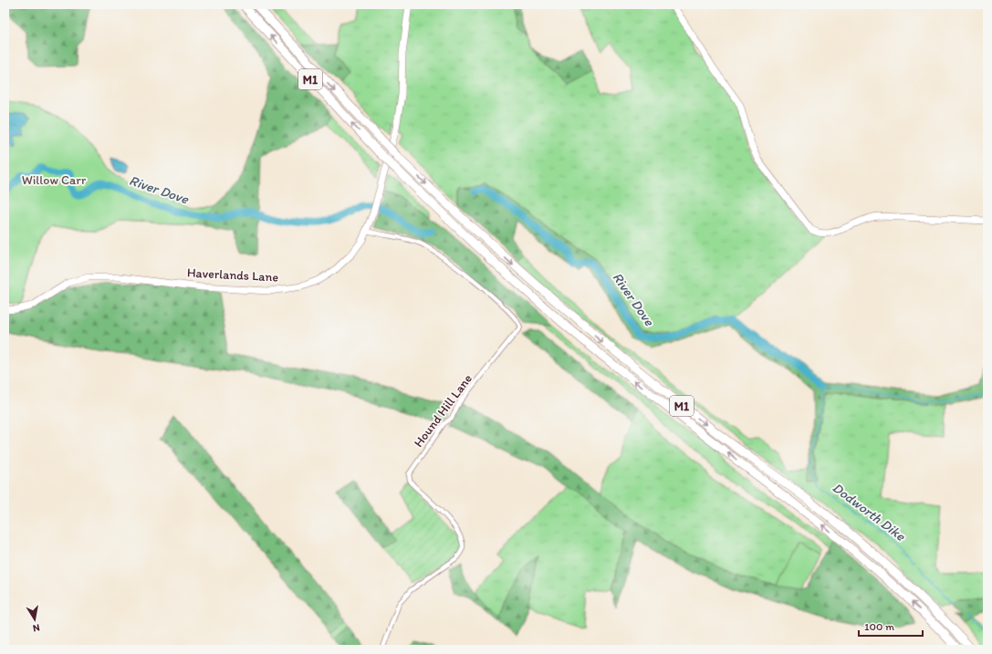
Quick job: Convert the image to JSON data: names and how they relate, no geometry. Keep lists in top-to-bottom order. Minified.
{"streets":{"highway":["M1"],"street":["Haverlands Lane","Hound Hill Lane"]},"crossings":[["Haverlands Lane","Hound Hill Lane"]],"water":["River Dove","Dodworth Dike"],"parks":["Willow Carr"],"scale_bar":"100 m","north":"bottom"}
